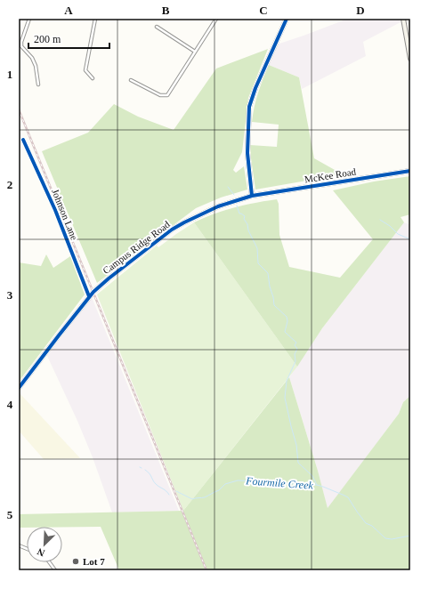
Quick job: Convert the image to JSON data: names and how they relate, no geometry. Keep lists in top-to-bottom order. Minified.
{"streets":{"street":["McKee Road","Johnson Lane","Campus Ridge Road"]},"crossings":[["McKee Road","Campus Ridge Road"],["Johnson Lane","Campus Ridge Road"]],"water":["Fourmile Creek"],"places":["Lot 7"],"scale_bar":"200 m","north":"bottom left","grid":{"columns":["A","B","C","D"],"rows":["1","2","3","4","5"]}}
